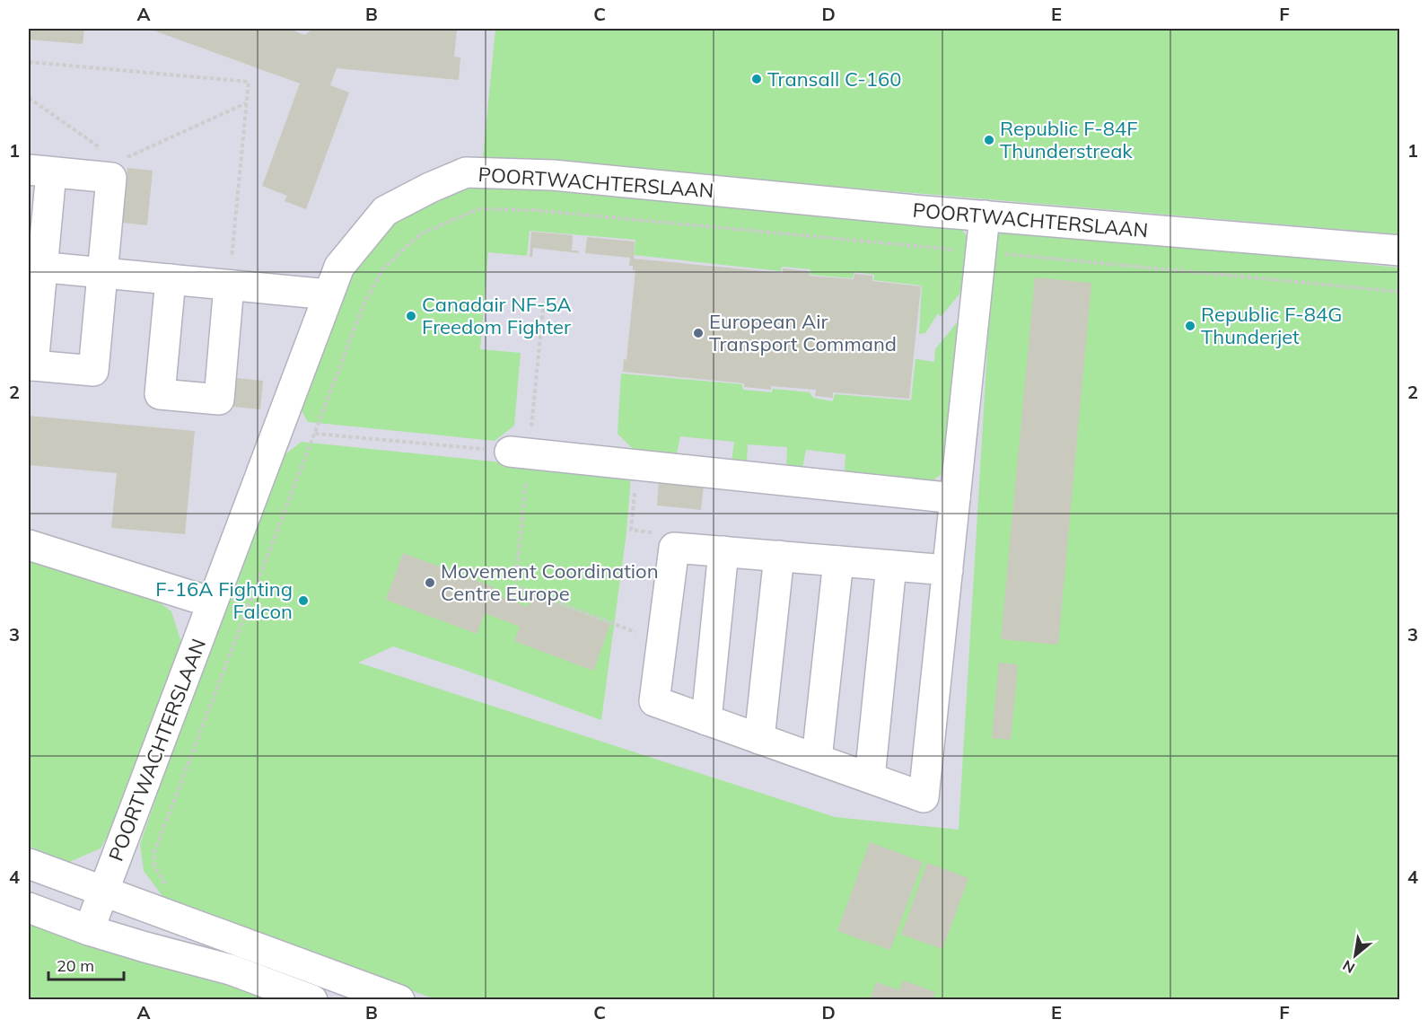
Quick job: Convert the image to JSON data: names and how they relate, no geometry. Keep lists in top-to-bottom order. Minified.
{"streets":{"lane":["POORTWACHTERSLAAN"]},"places":["Transall C-160","Republic F-84F Thunderstreak","Canadair NF-5A Freedom Fighter","Republic F-84G Thunderjet","European Air Transport Command","Movement Coordination Centre Europe","F-16A Fighting Falcon"],"scale_bar":"20 m","north":"bottom left","grid":{"columns":["A","B","C","D","E","F"],"rows":["1","2","3","4"]}}
